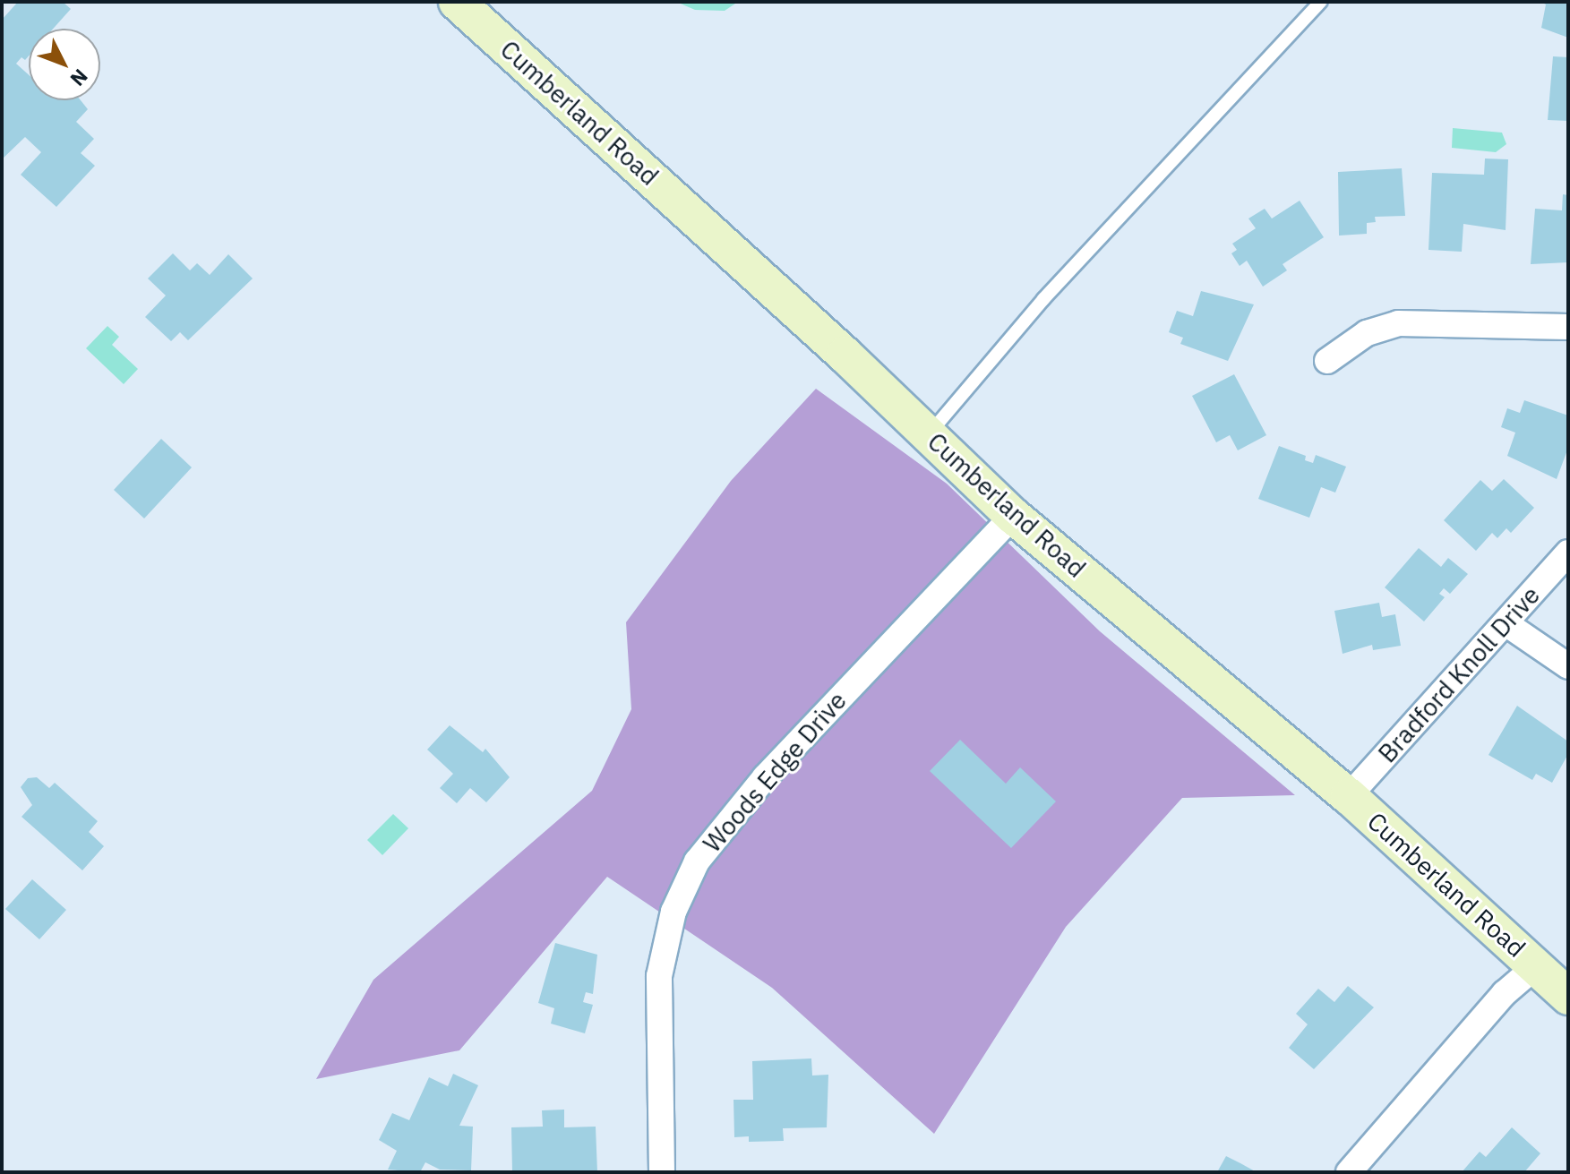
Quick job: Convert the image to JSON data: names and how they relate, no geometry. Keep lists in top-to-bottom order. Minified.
{"streets":{"main road":["Cumberland Road"],"street":["Bradford Knoll Drive","Woods Edge Drive"]},"crossings":[["Cumberland Road","Bradford Knoll Drive"],["Cumberland Road","Woods Edge Drive"]],"north":"bottom right"}
